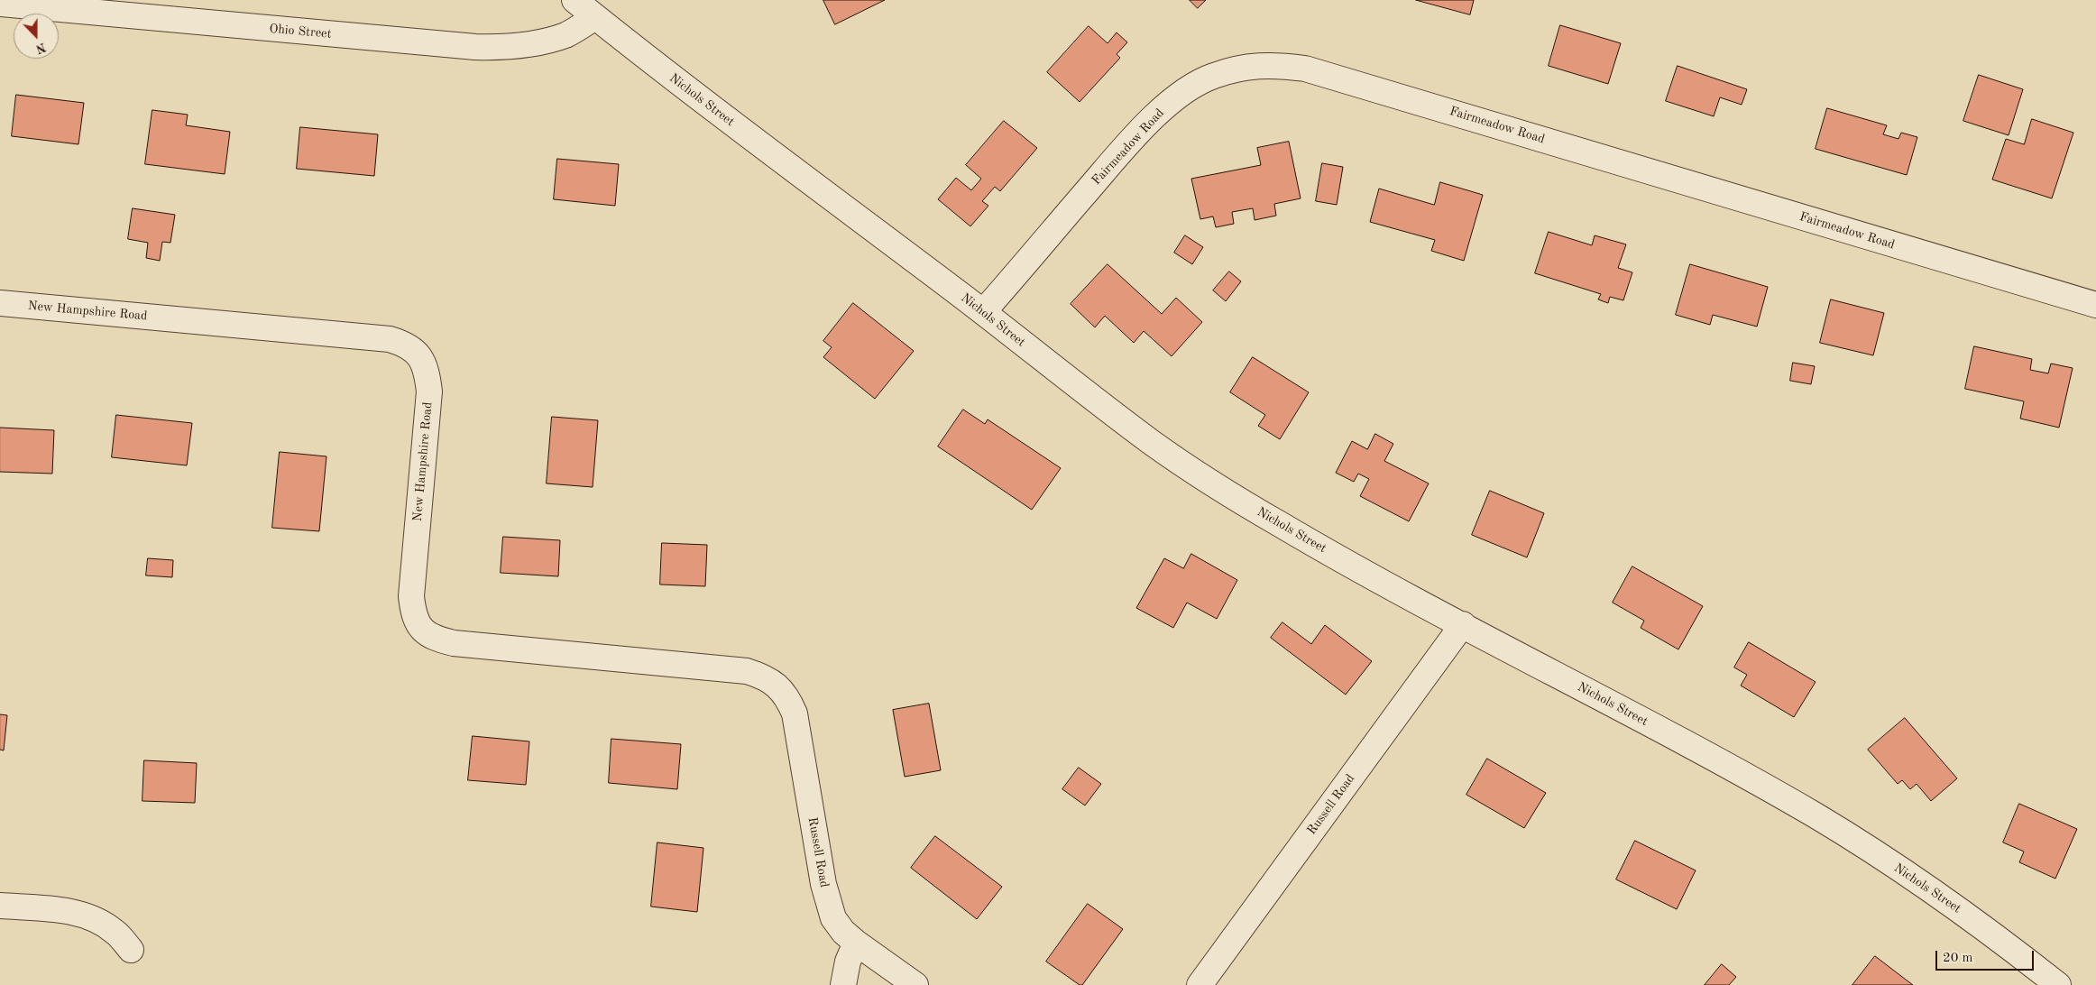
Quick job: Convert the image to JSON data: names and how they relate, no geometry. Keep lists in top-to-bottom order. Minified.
{"streets":{"street":["Ohio Street","Nichols Street","Fairmeadow Road","New Hampshire Road","Russell Road"]},"crossings":[["Ohio Street","Nichols Street"],["Nichols Street","Fairmeadow Road"],["Nichols Street","Russell Road"],["New Hampshire Road","Russell Road"]],"scale_bar":"20 m","north":"bottom"}
